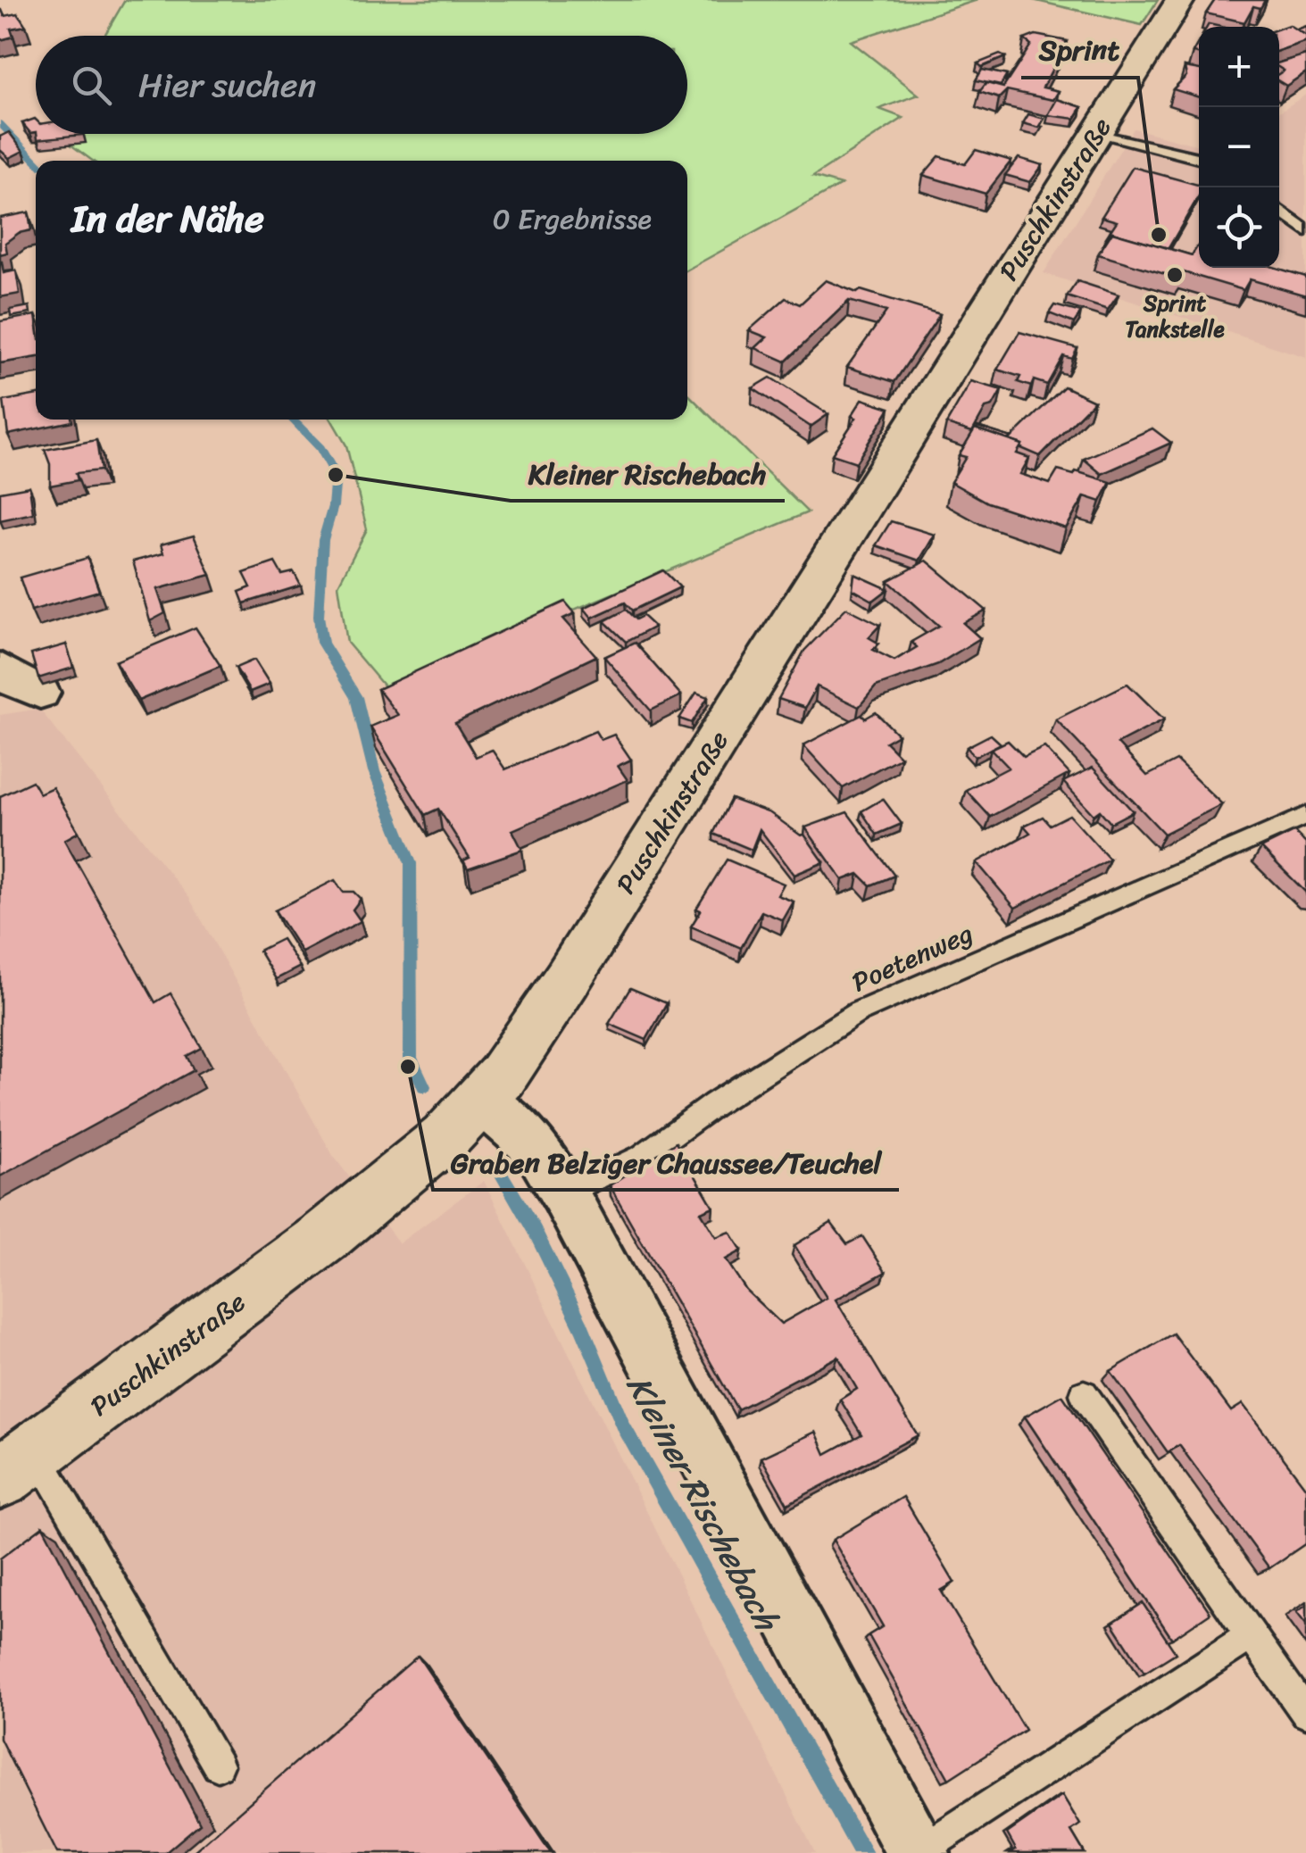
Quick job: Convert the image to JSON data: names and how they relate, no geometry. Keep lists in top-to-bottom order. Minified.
{"streets":{"main road":["Puschkinstraße"],"lane":["Poetenweg"]},"water":["Kleiner Rischebach"],"places":["Sprint","Sprint Tankstelle","Kleiner Rischebach","Graben Belziger Chaussee/Teuchel"],"page":{"map_buttons":["+","−"],"search":"Hier suchen","heading":["In der Nähe","0 Ergebnisse"]}}
